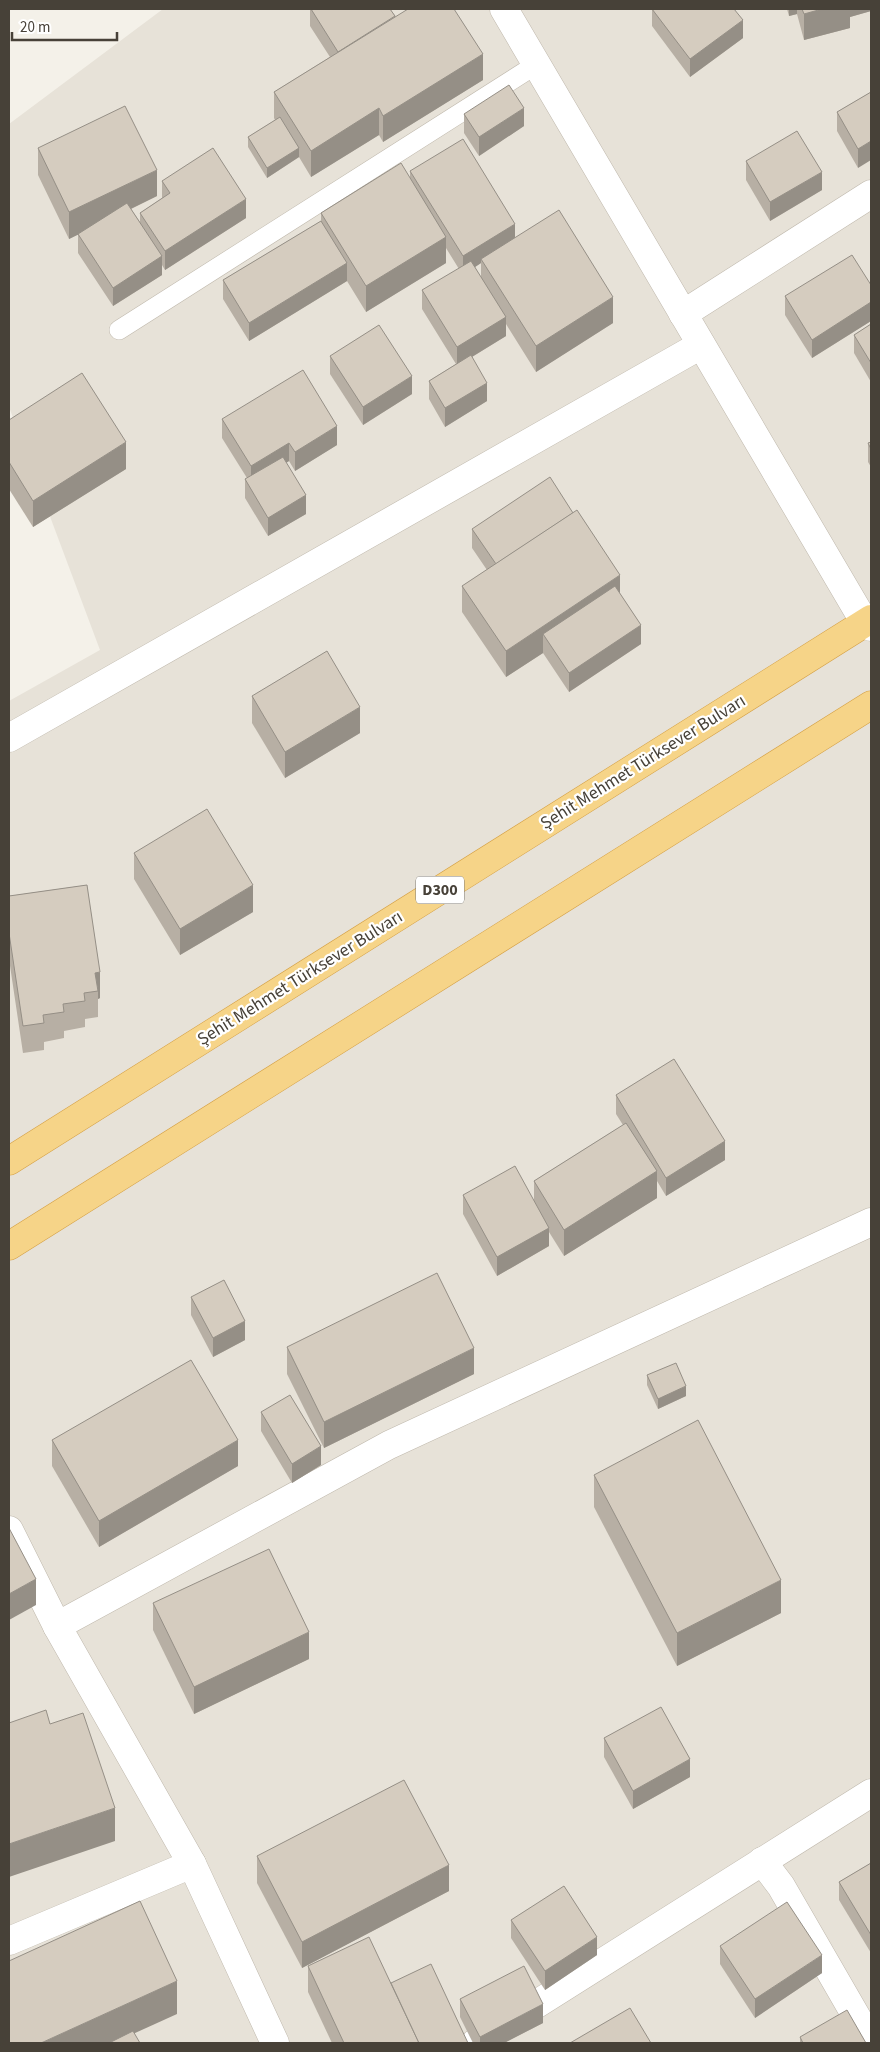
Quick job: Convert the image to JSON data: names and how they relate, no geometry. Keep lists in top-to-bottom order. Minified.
{"streets":{"highway":["Şehit Mehmet Türksever Bulvarı","D300"]},"scale_bar":"20 m"}
